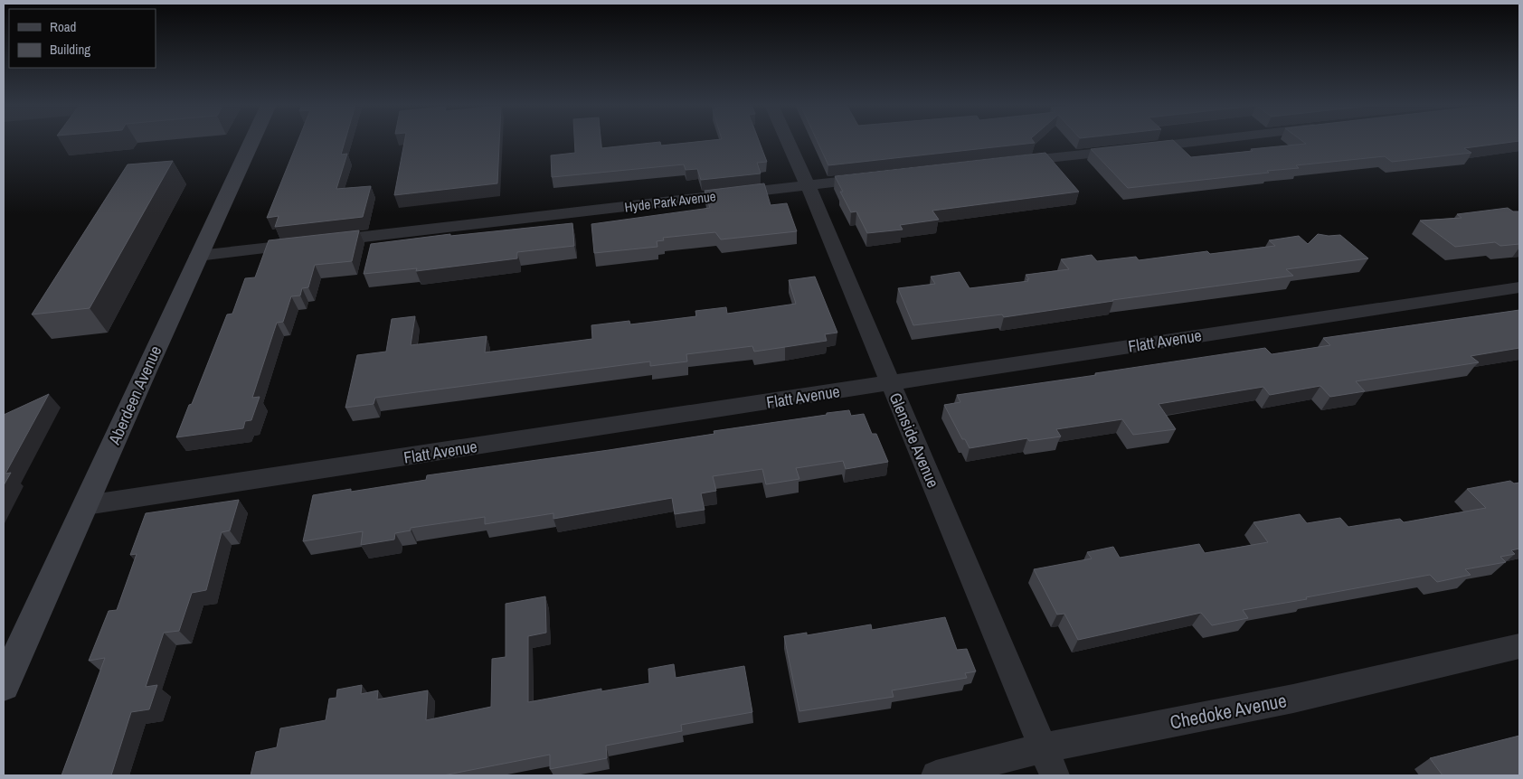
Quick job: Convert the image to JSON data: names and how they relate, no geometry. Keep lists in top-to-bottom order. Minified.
{"streets":{"main road":["Aberdeen Avenue"],"street":["Hyde Park Avenue","Flatt Avenue","Glenside Avenue","Chedoke Avenue"]},"crossings":[["Hyde Park Avenue","Aberdeen Avenue"],["Hyde Park Avenue","Glenside Avenue"],["Flatt Avenue","Aberdeen Avenue"],["Flatt Avenue","Glenside Avenue"],["Glenside Avenue","Chedoke Avenue"]],"legend":["Road","Building"]}
